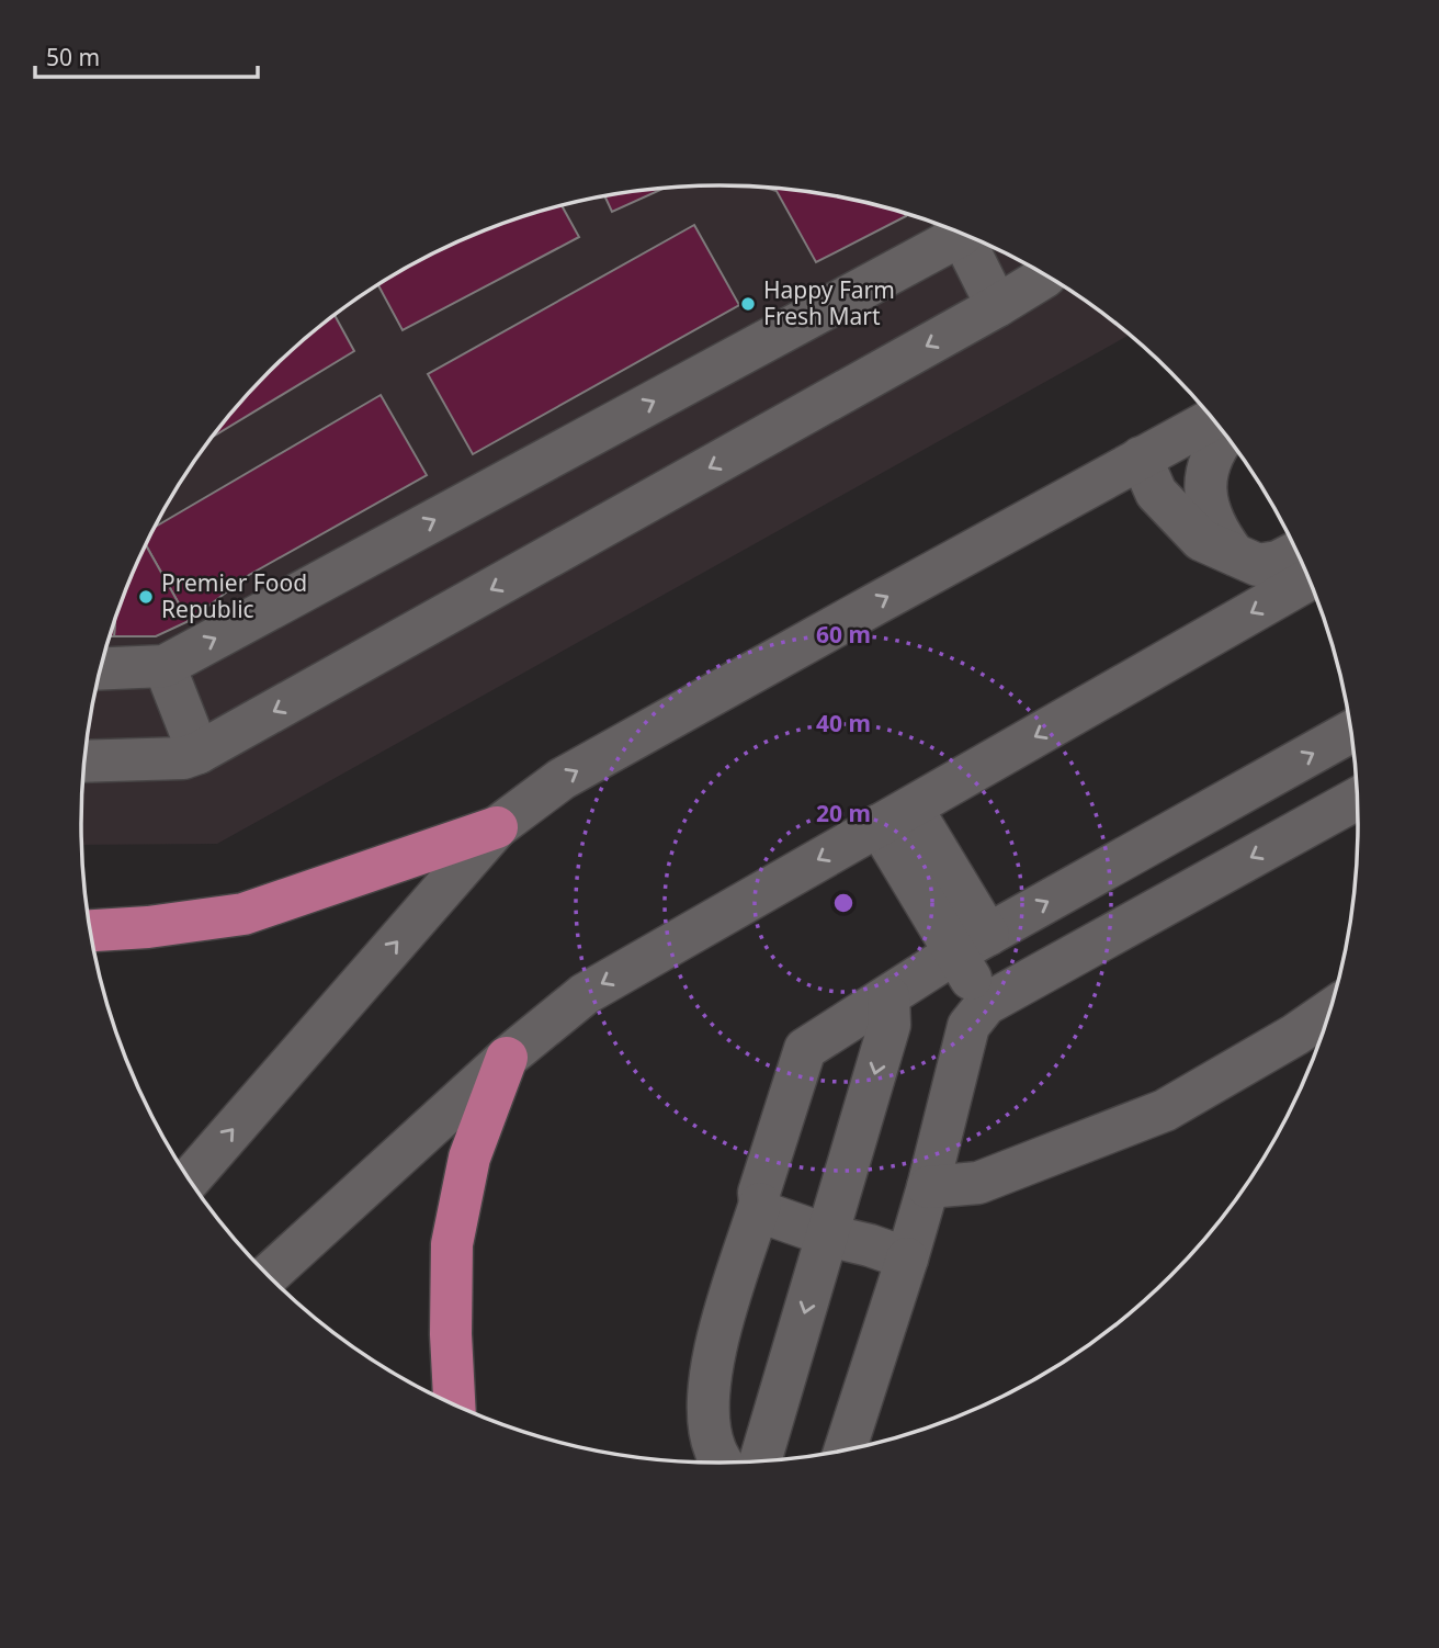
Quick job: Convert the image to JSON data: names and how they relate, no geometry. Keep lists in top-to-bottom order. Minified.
{"places":["Happy Farm Fresh Mart","Premier Food Republic"],"scale_bar":"50 m","rings":["60 m","40 m","20 m"]}
